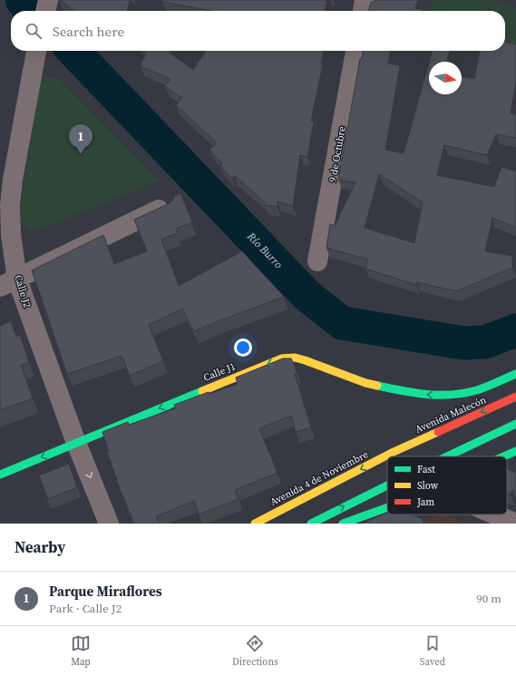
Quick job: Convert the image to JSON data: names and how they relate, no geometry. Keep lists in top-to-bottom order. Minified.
{"streets":{"main road":["Calle J1","Avenida Malecón","Avenida 4 de Noviembre"],"street":["9 de Octubre","Calle J2"]},"crossings":[["Calle J2","Calle J1"],["Avenida Malecón","Avenida 4 de Noviembre"]],"one_way":["Calle J1"],"water":["Río Burro"],"legend":["Fast","Slow","Jam"],"north":"right","page":{"search":"Search here","pins":"1","heading":"Nearby","list":[{"mark":"1","name":"Parque Miraflores","note":"Park · Calle J2","value":"90 m"}],"nav":["Map","Directions","Saved"]}}
